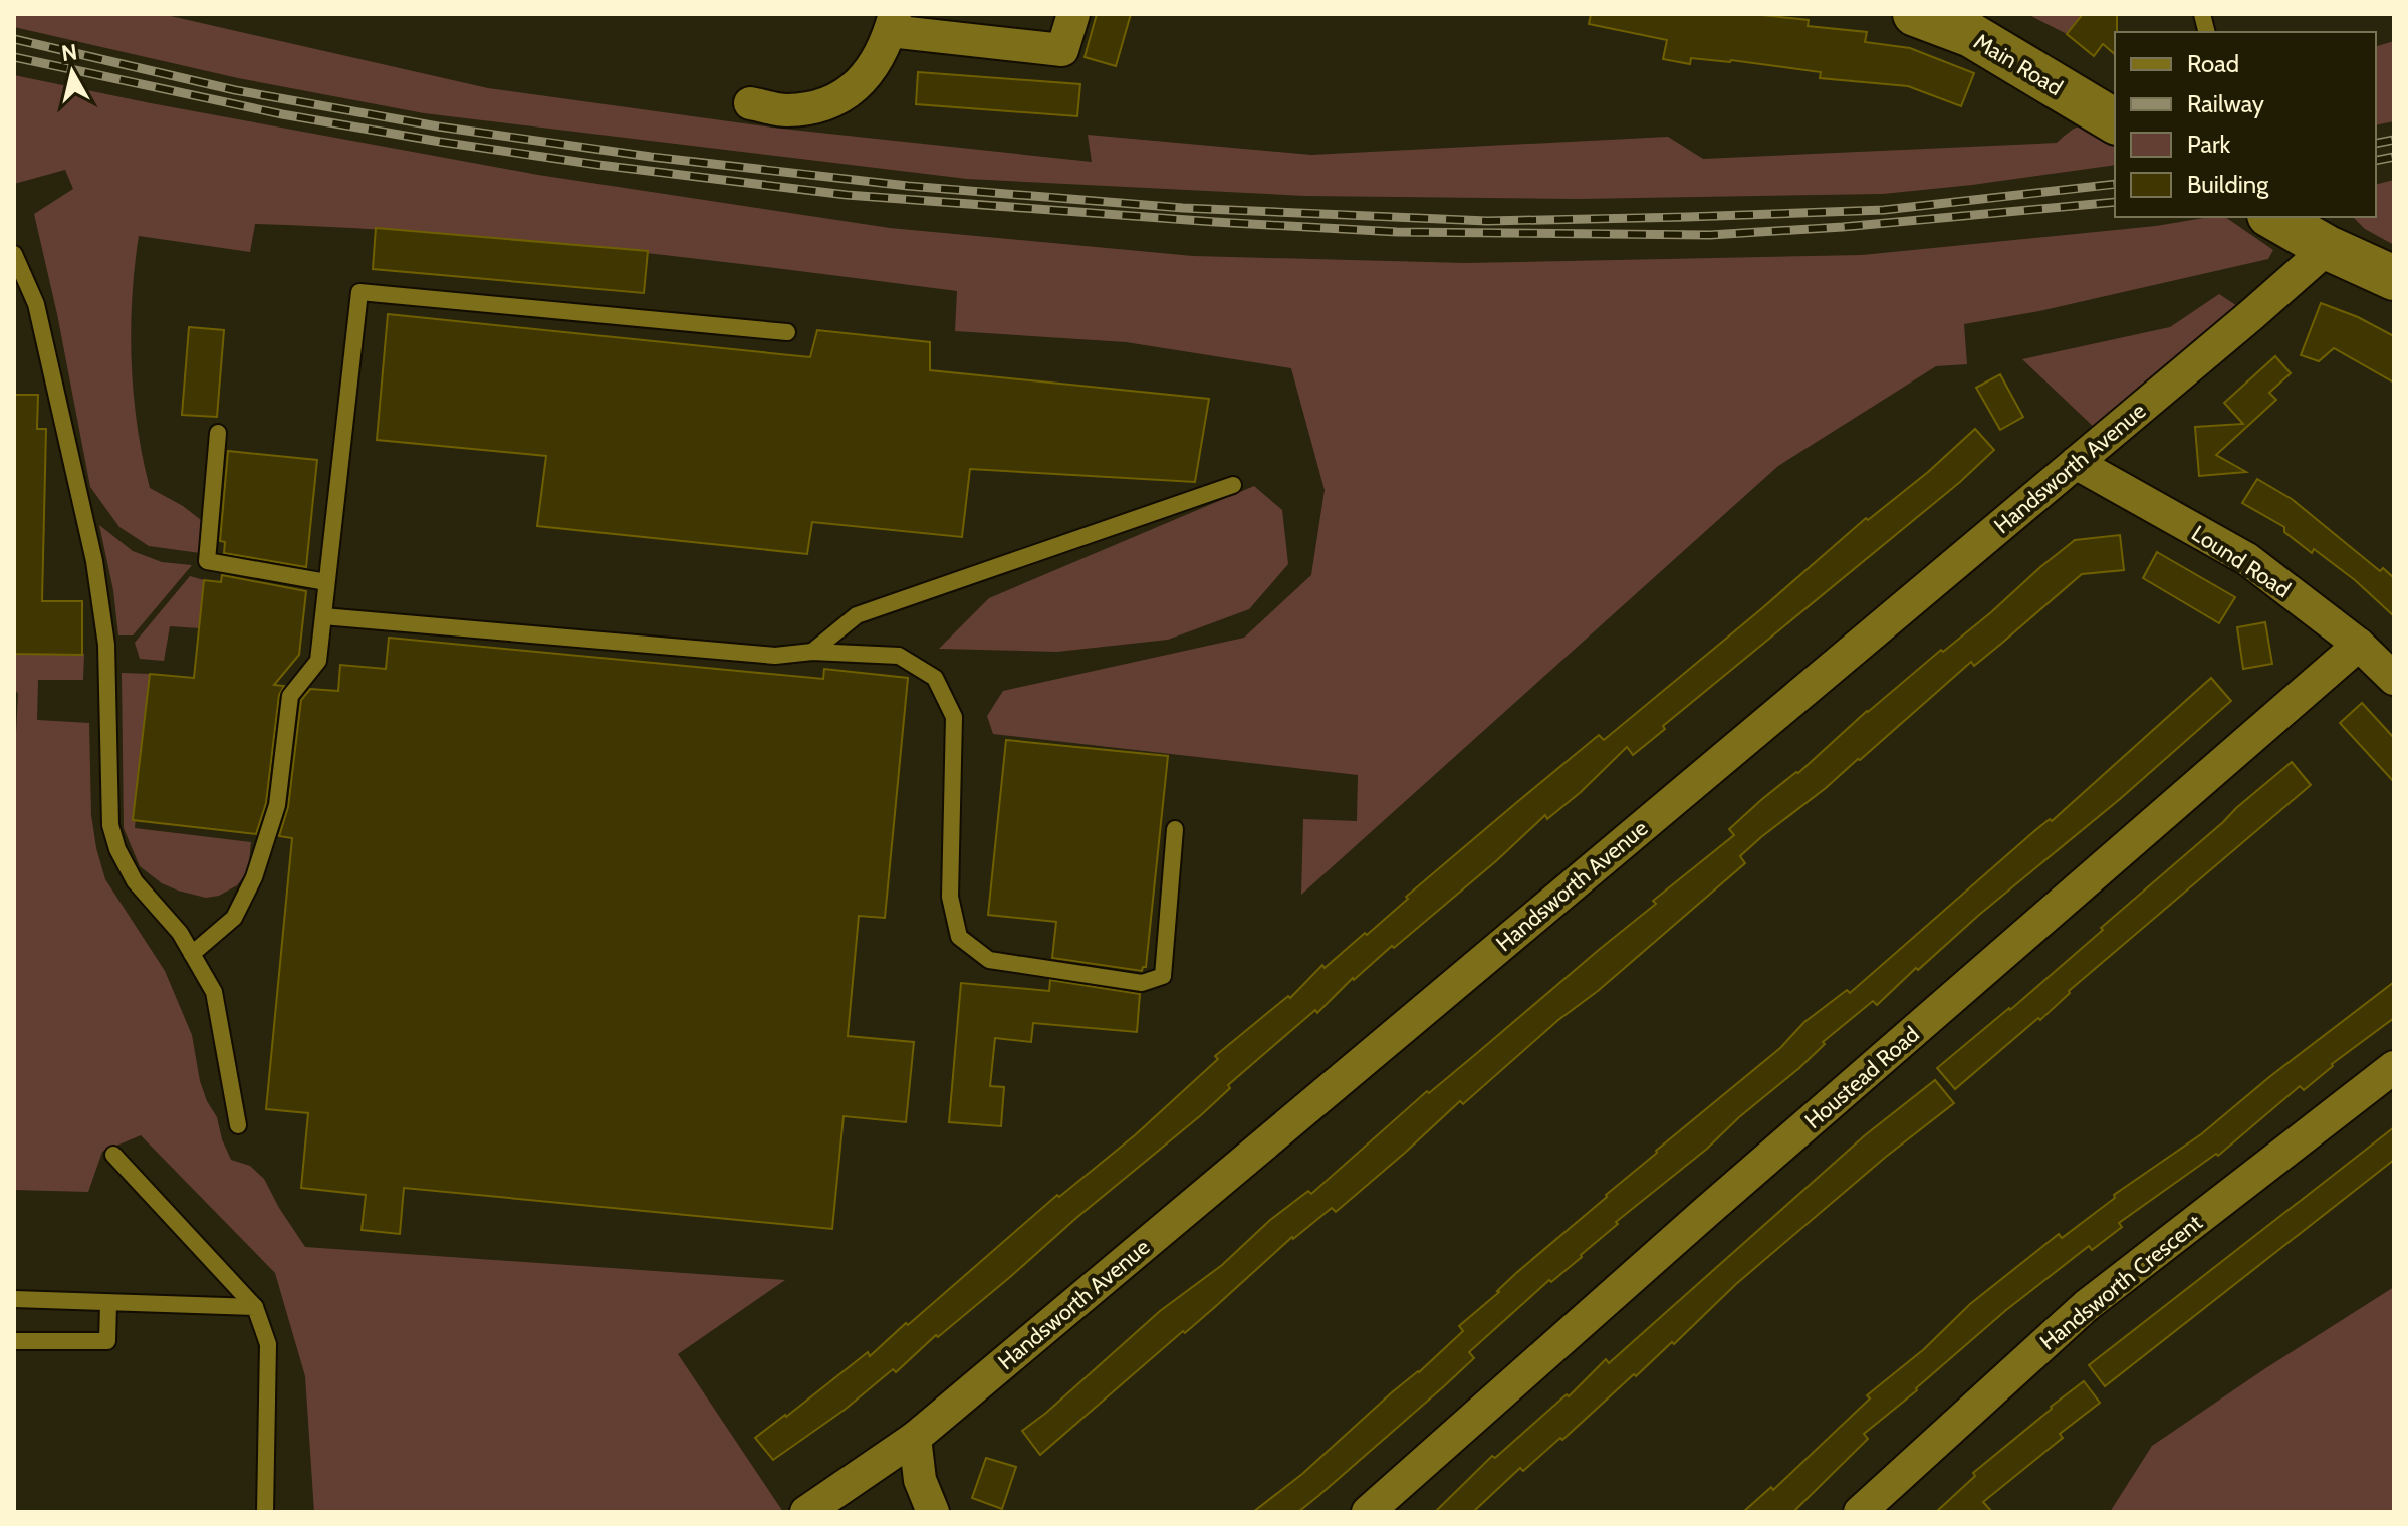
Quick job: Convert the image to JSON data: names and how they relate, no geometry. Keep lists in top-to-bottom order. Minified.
{"streets":{"main road":["Main Road"],"street":["Handsworth Avenue","Lound Road","Houstead Road","Handsworth Crescent"]},"crossings":[["Handsworth Avenue","Lound Road"],["Lound Road","Houstead Road"]],"legend":["Road","Railway","Park","Building"],"north":"top"}
